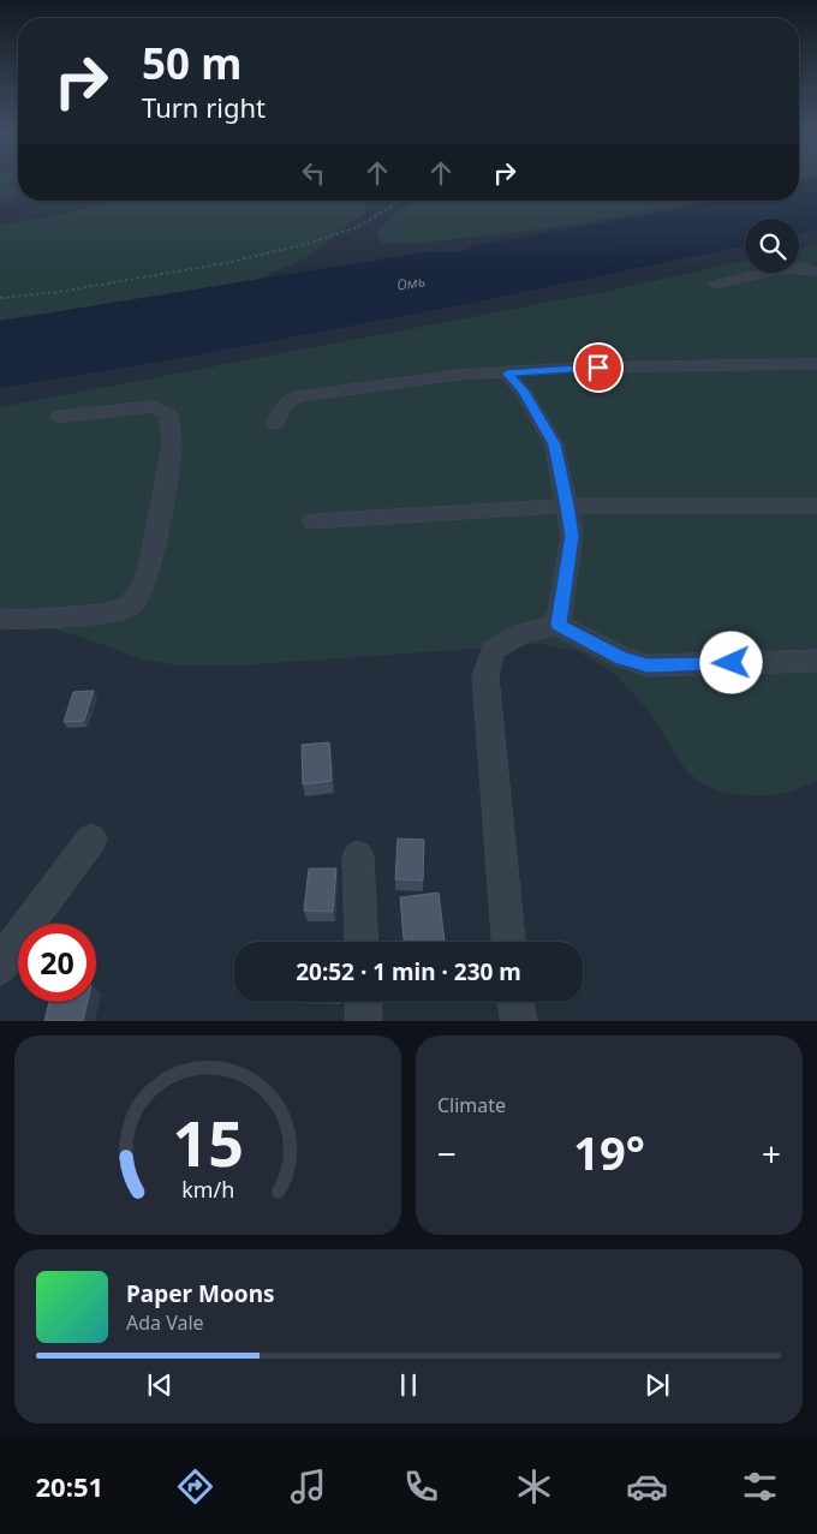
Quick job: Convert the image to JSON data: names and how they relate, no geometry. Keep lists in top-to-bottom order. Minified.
{"water":["Омь"],"page":{"turn":["50 m","Turn right"],"limit":"20","trip":"20:52 · 1 min · 230 m","tile":"Climate","heat":["−","19°","+"],"song":["Paper Moons","Ada Vale"],"tabs":"20:51","gauge":["15","km/h"]}}
